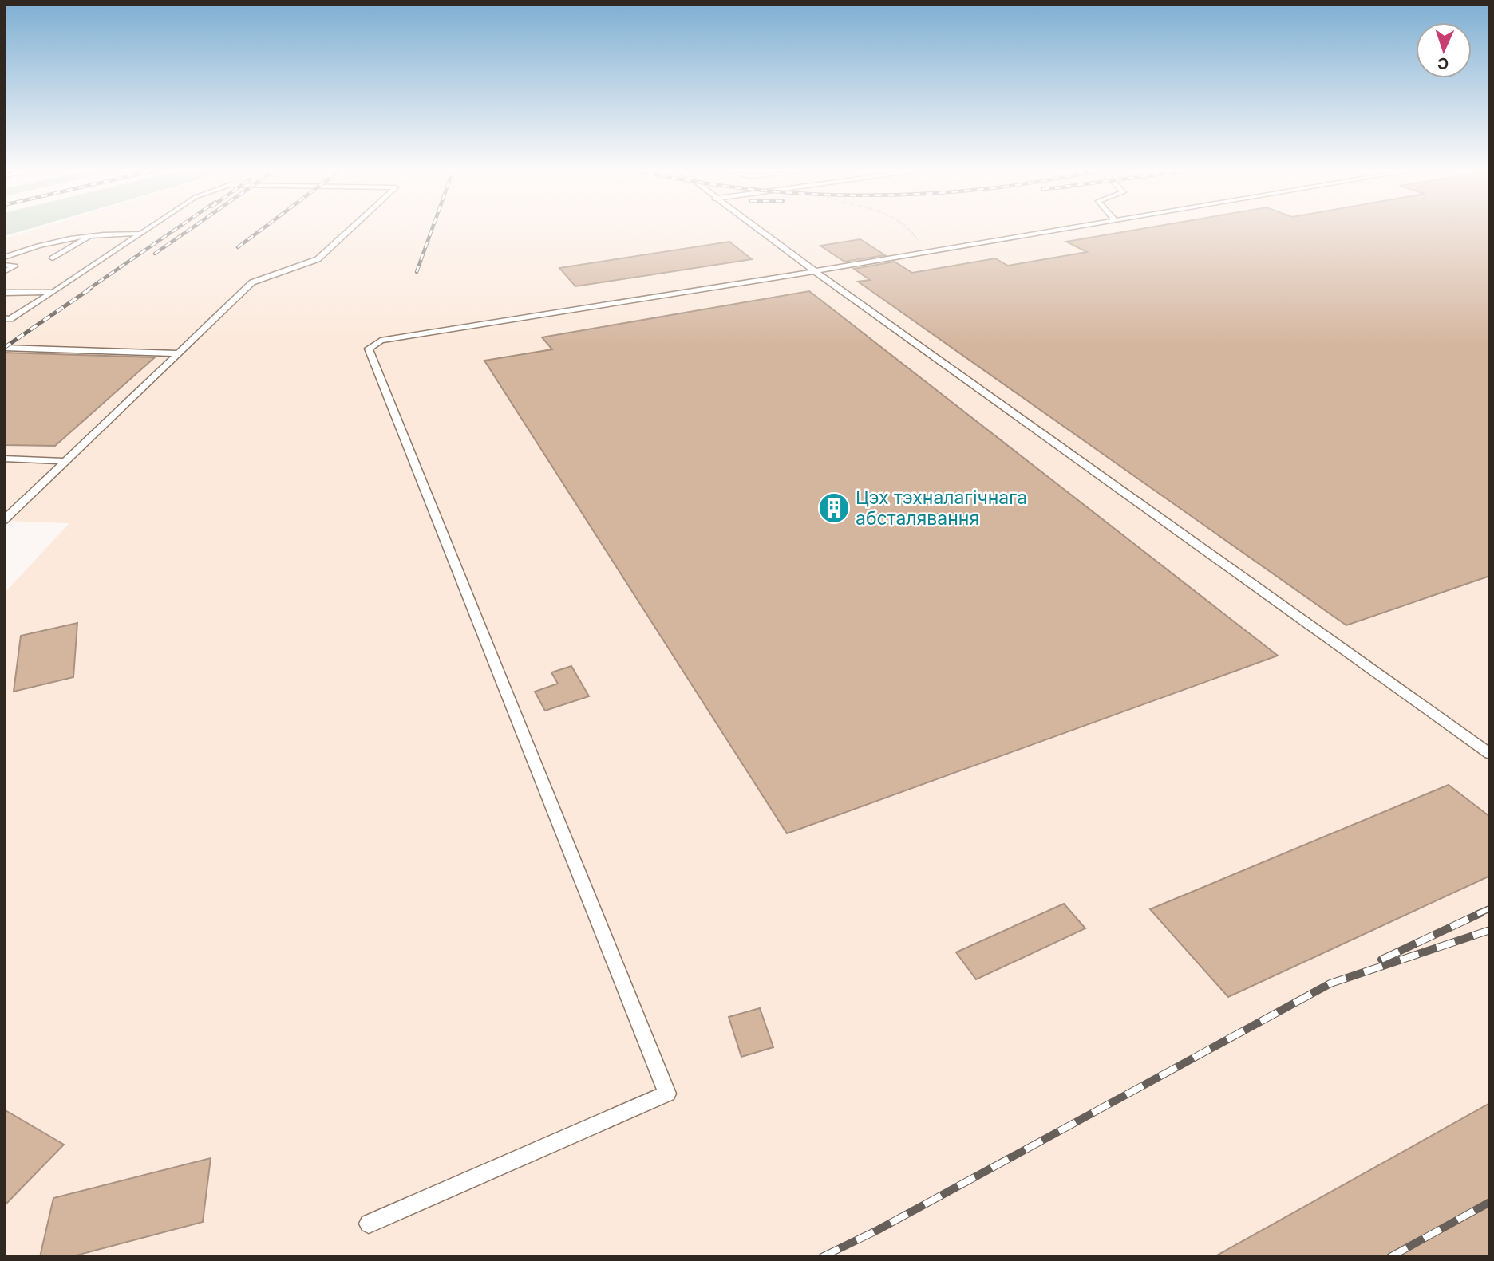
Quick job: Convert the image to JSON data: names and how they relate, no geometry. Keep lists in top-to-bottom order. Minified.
{"places":{"building":["Цэх тэхналагічнага абсталявання"]},"north":"bottom"}
